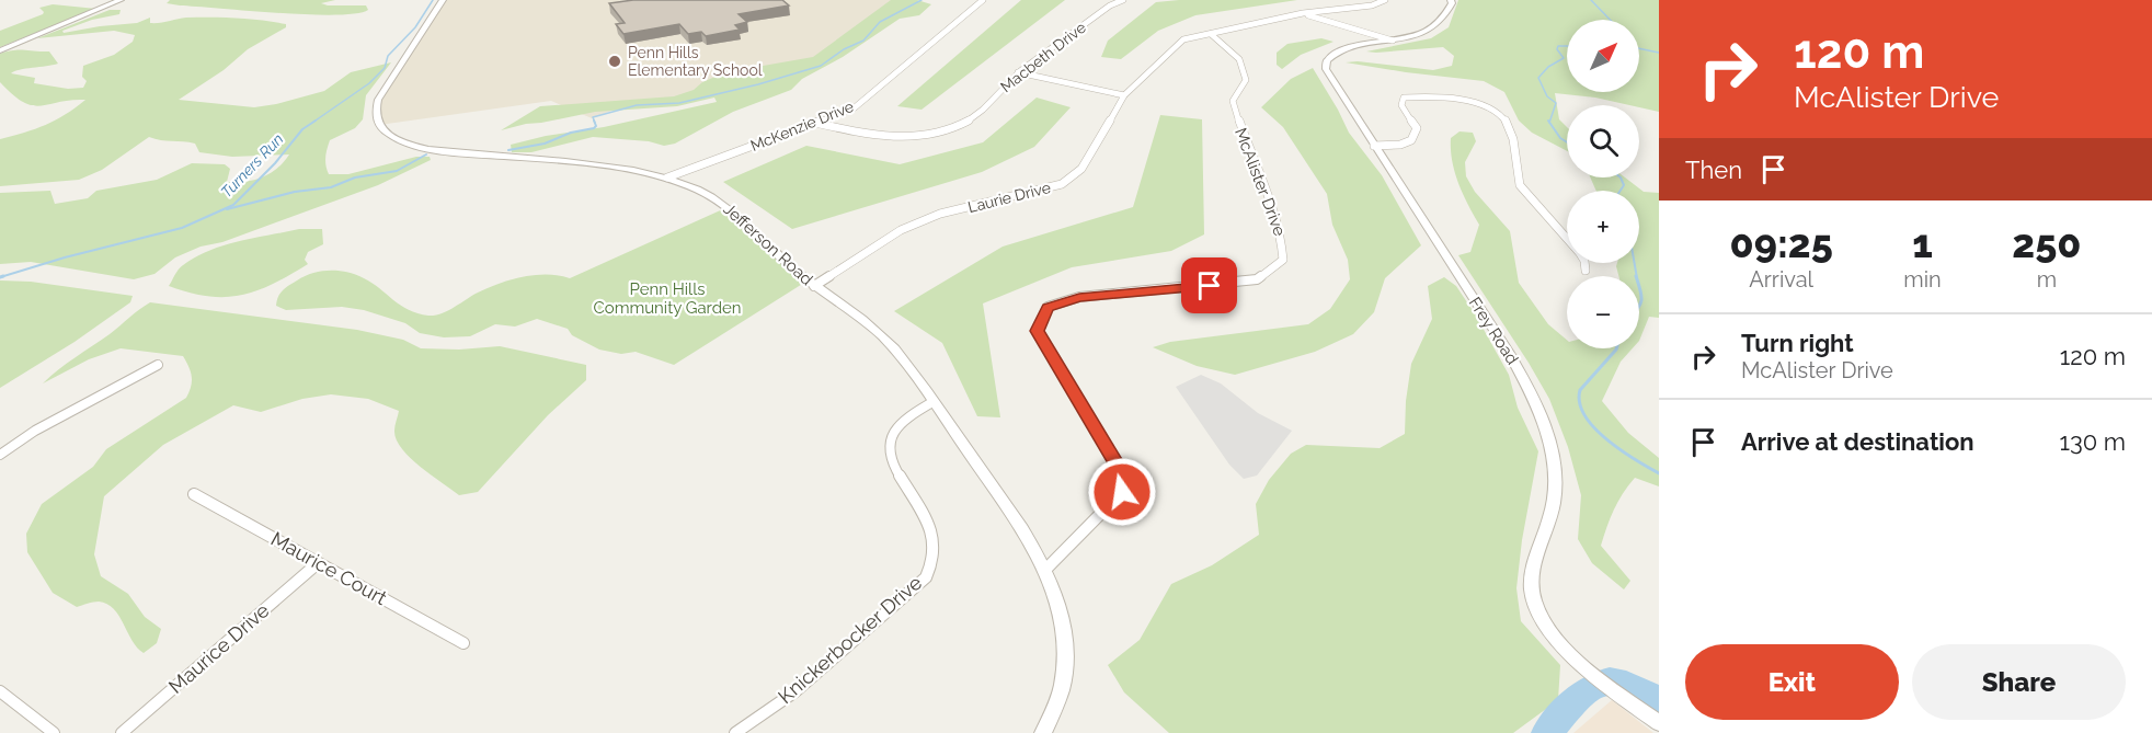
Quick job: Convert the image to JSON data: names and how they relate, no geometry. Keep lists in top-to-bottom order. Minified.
{"streets":{"street":["Macbeth Drive","McKenzie Drive","McAlister Drive","Laurie Drive","Jefferson Road","Frey Road","Maurice Court","Knickerbocker Drive","Maurice Drive"]},"crossings":[["Macbeth Drive","McKenzie Drive"],["McKenzie Drive","Jefferson Road"],["McAlister Drive","Laurie Drive"],["McAlister Drive","Jefferson Road"],["Laurie Drive","Jefferson Road"],["Jefferson Road","Knickerbocker Drive"],["Maurice Court","Maurice Drive"]],"water":["Turners Run"],"parks":["Penn Hills Community Garden"],"places":["Penn Hills Elementary School"],"north":"top right","page":{"turn":["120 m","McAlister Drive"],"map_buttons":["+","−"],"then":"Then","eta":["09:25","Arrival","1","min","250","m"],"list":[{"name":"Turn right","note":"McAlister Drive","value":"120 m"},{"name":"Arrive at destination","value":"130 m"}],"buttons":["Exit","Share"]}}
